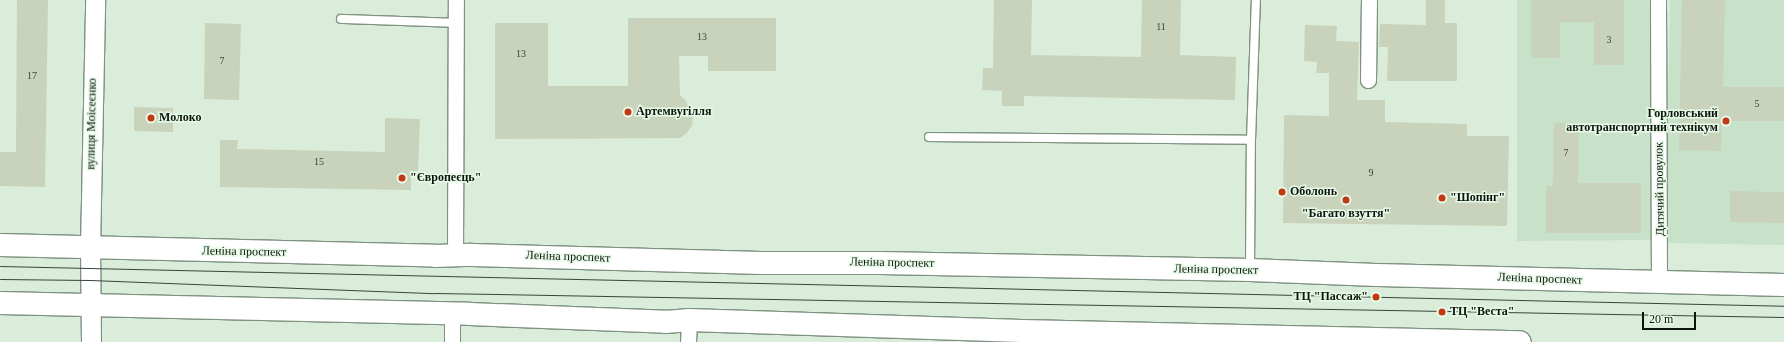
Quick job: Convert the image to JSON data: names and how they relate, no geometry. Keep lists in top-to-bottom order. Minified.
{"streets":{"main road":["Леніна проспект"],"street":["вулиця Моісеєнко","Дитячий провулок"]},"crossings":[["вулиця Моісеєнко","Леніна проспект"],["Дитячий провулок","Леніна проспект"]],"places":["Артемвугілля","Молоко","Горловський автотранспортний технікум","\"Європеєць\"","Оболонь","\"Шопінг\"","\"Багато взуття\"","ТЦ \"Пассаж\"","ТЦ \"Веста\""],"house_numbers":["11","13","3","13","7","17","5","7","15","9"],"scale_bar":"20 m"}
